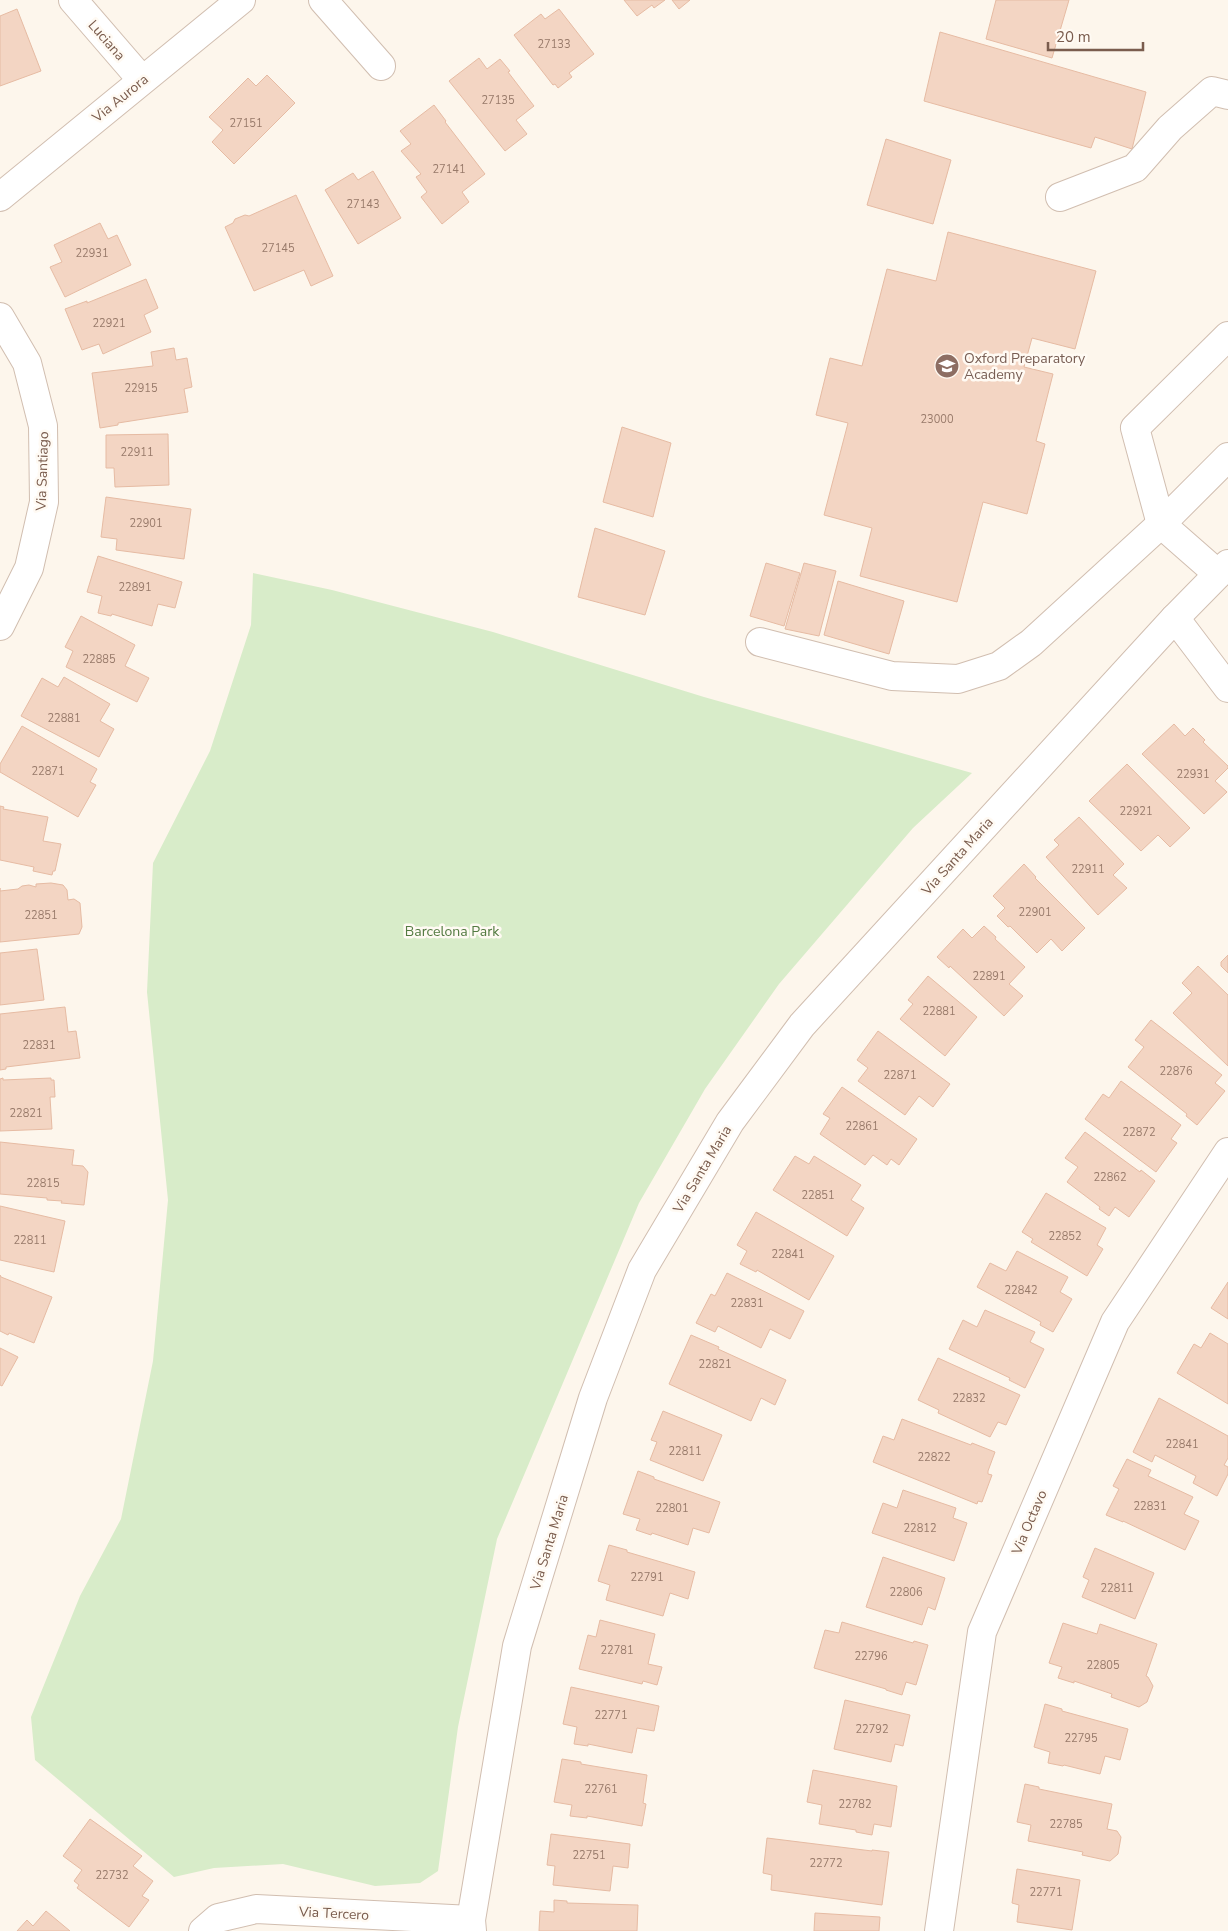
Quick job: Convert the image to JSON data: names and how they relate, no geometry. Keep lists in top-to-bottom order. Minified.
{"streets":{"street":["Luciana","Via Aurora","Via Santiago","Via Santa Maria","Via Octavo","Via Tercero"]},"crossings":[["Luciana","Via Aurora"],["Via Santa Maria","Via Tercero"]],"parks":["Barcelona Park"],"places":{"school or university":["Oxford Preparatory Academy"]},"house_numbers":["27133","27135","27151","27141","27143","27145","22931","22921","22915","23000","22911","22901","22891","22885","22881","22871","22931","22921","22911","22901","22851","22891","22881","22831","22876","22871","22821","22861","22872","22862","22815","22851","22852","22811","22841","22842","22831","22821","22832","22841","22811","22822","22831","22801","22812","22791","22811","22806","22781","22796","22805","22771","22792","22795","22761","22782","22785","22751","22772","22732","22771"],"scale_bar":"20 m"}
